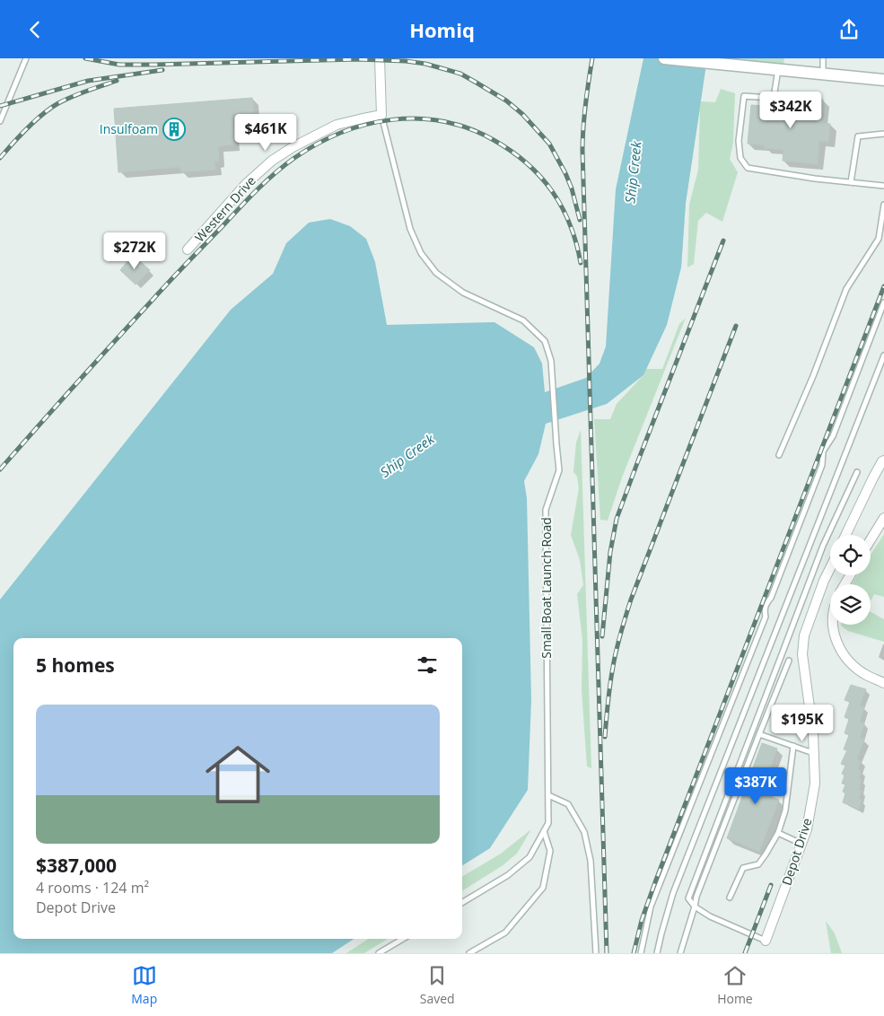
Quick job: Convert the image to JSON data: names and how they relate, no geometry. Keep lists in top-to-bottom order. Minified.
{"streets":{"street":["Western Drive","Depot Drive"],"lane":["Small Boat Launch Road"]},"crossings":[["Western Drive","Small Boat Launch Road"]],"water":["Ship Creek"],"places":{"building":["Insulfoam"]},"page":{"header":"Homiq","price":["$342K","$461K","$272K","$195K","$387K"],"heading":"5 homes","list":[{"name":"$387,000","note":"4 rooms · 124 m² · Depot Drive"}],"tabs":["Map","Saved","Home"]}}
